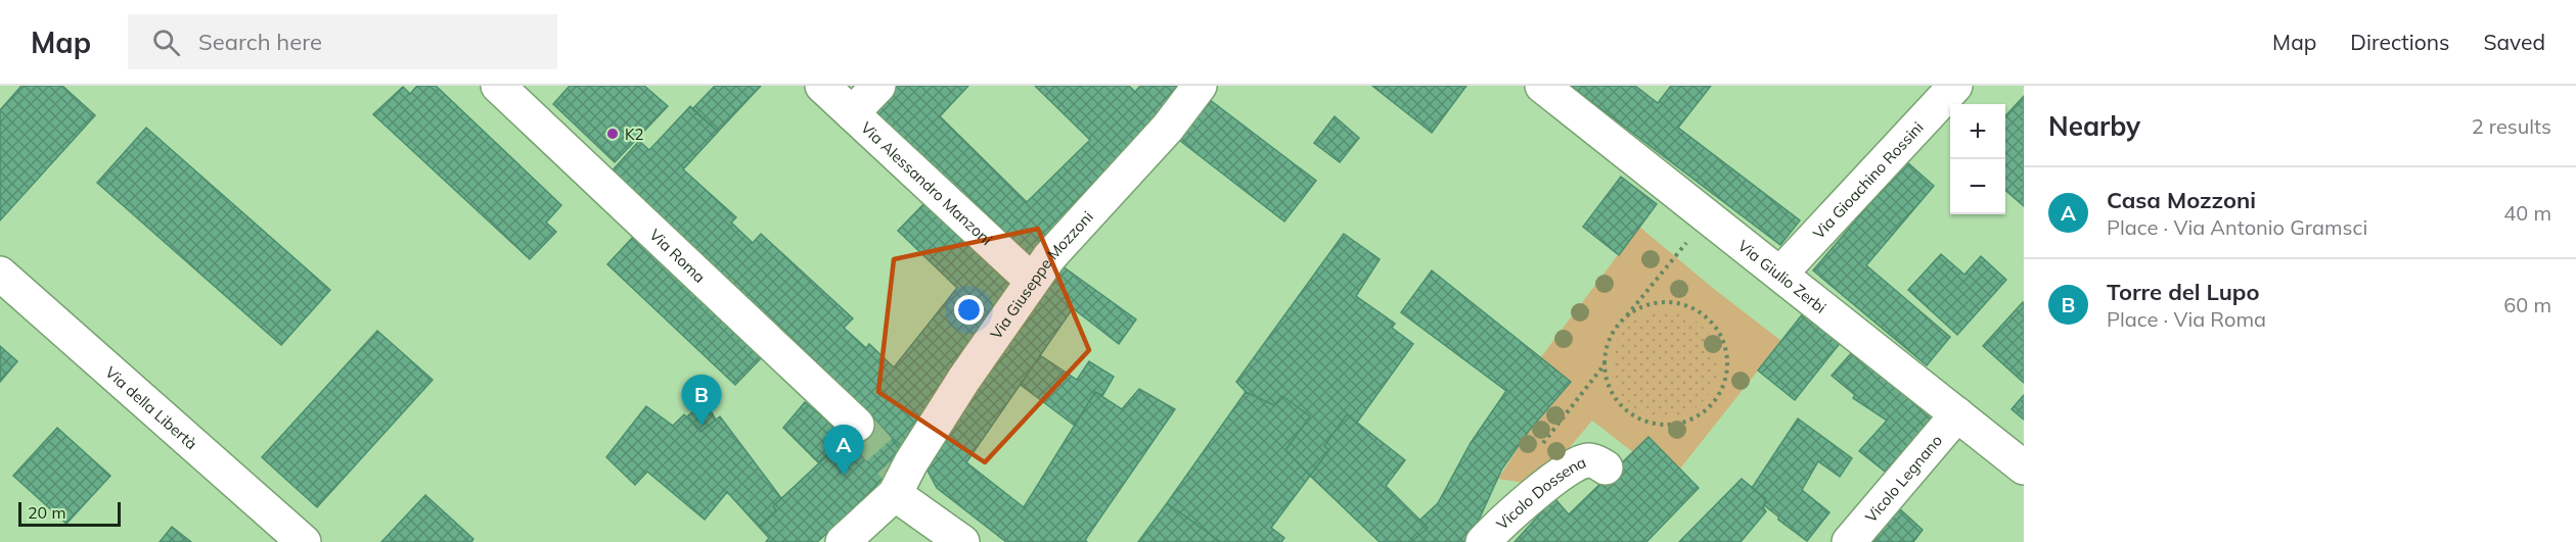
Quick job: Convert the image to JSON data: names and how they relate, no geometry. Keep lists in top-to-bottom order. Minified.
{"streets":{"street":["Via Gioachino Rossini","Via Alessandro Manzoni","Via Roma","Via Giuseppe Mozzoni","Via Giulio Zerbi","Via della Libertà","Vicolo Legnano","Vicolo Dossena"]},"crossings":[["Via Gioachino Rossini","Via Giulio Zerbi"],["Via Alessandro Manzoni","Via Giuseppe Mozzoni"],["Via Giulio Zerbi","Vicolo Legnano"]],"places":["K2"],"scale_bar":"20 m","page":{"header":"Map","search":"Search here","nav":["Map","Directions","Saved"],"heading":["Nearby","2 results"],"map_buttons":["+","−"],"list":[{"mark":"A","name":"Casa Mozzoni","note":"Place · Via Antonio Gramsci","value":"40 m"},{"mark":"B","name":"Torre del Lupo","note":"Place · Via Roma","value":"60 m"}],"pins":["B","A"],"scale":"20 m"}}
